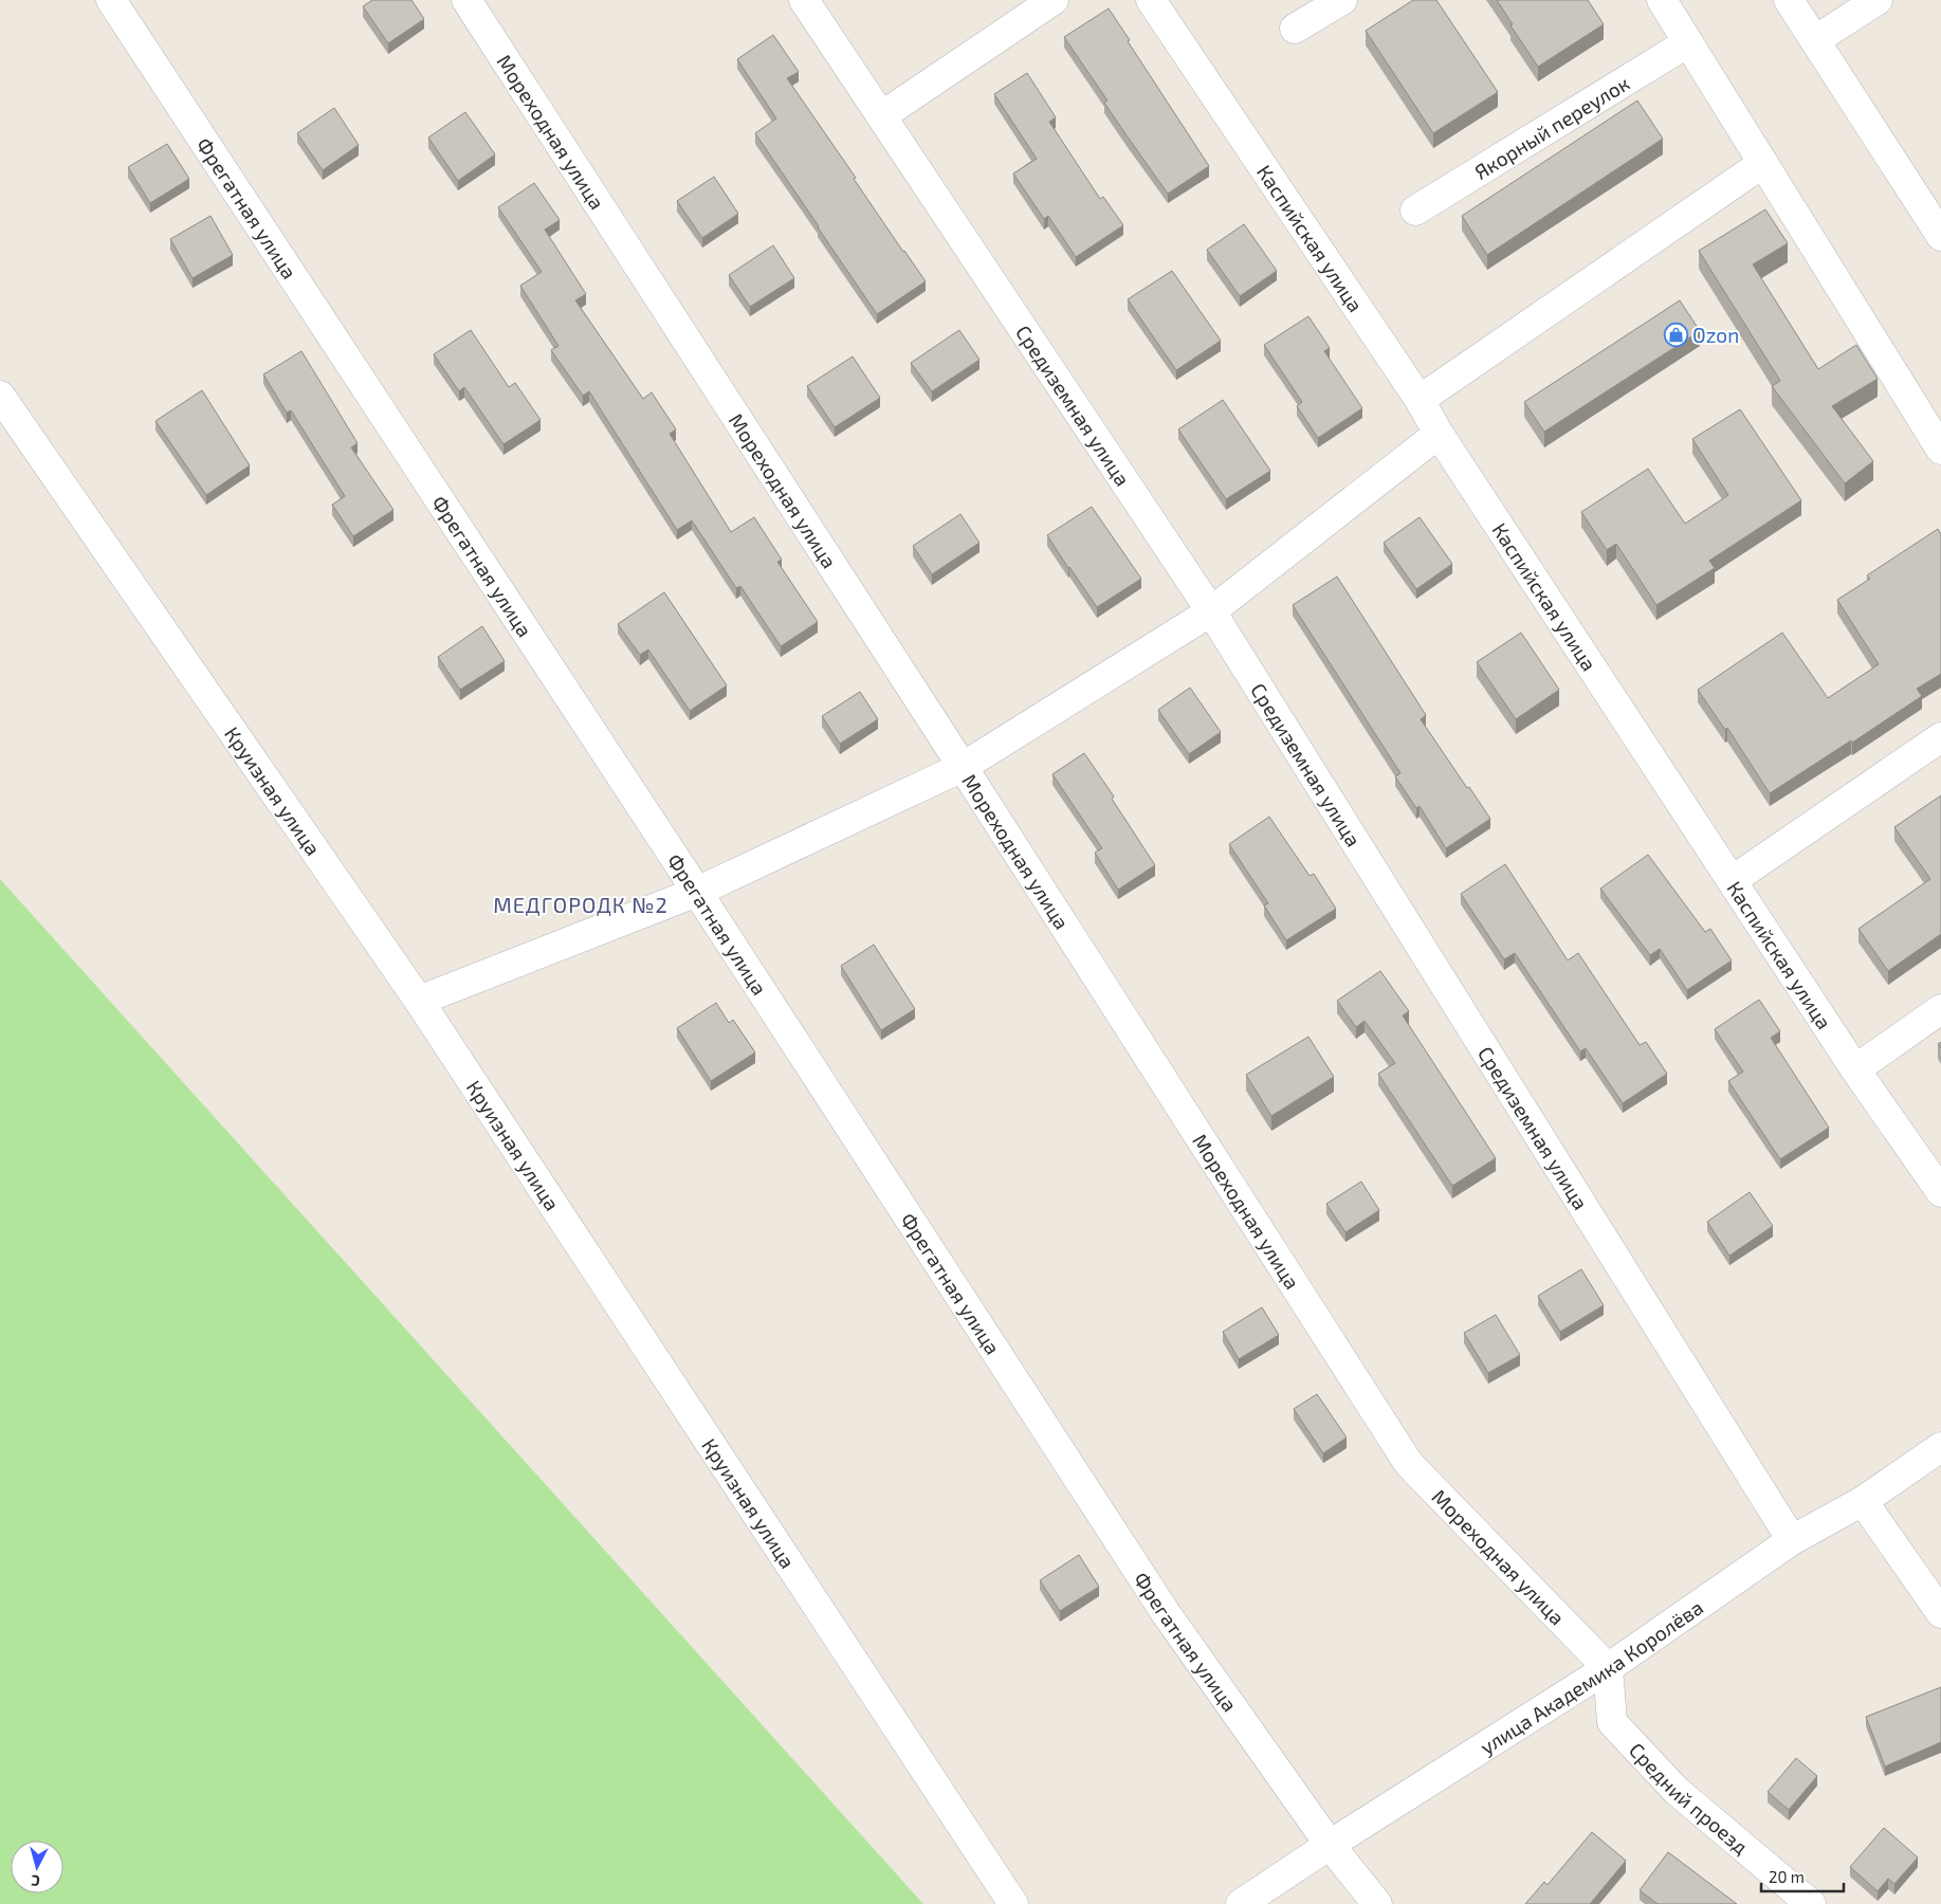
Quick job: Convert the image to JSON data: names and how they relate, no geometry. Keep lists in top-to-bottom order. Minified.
{"streets":{"street":["Якорный переулок","Мореходная улица","Фрегатная улица","Каспийская улица","Средиземная улица","Круизная улица","улица Академика Королёва","Средний проезд"]},"crossings":[["Мореходная улица","улица Академика Королёва"],["Мореходная улица","Средний проезд"],["Фрегатная улица","улица Академика Королёва"],["Средиземная улица","улица Академика Королёва"],["улица Академика Королёва","Средний проезд"]],"districts":["МЕДГОРОДК №2"],"places":{"shop":["Ozon"]},"scale_bar":"20 m","north":"bottom"}
